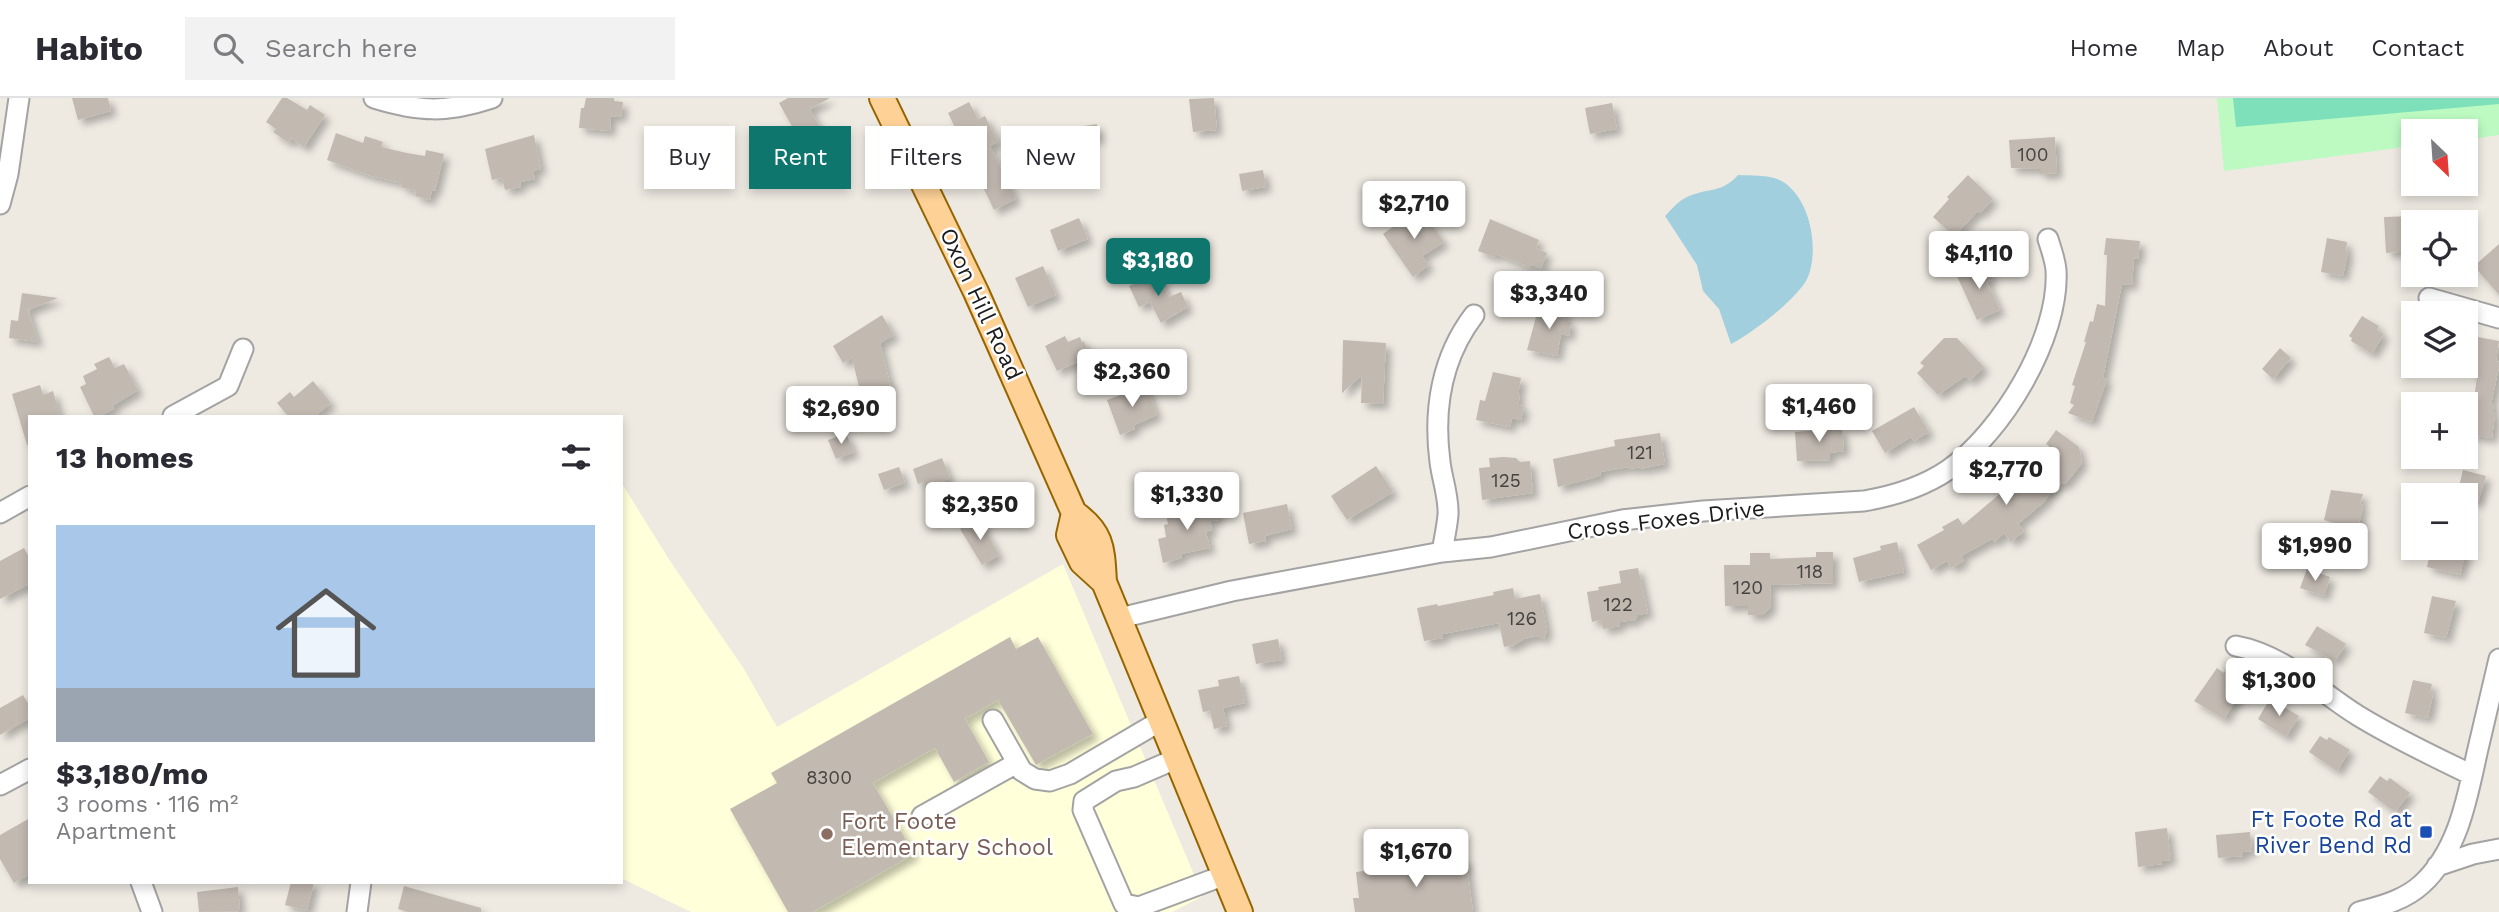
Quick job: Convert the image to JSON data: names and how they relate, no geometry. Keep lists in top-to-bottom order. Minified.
{"streets":{"main road":["Oxon Hill Road"],"street":["Cross Foxes Drive"]},"crossings":[["Oxon Hill Road","Cross Foxes Drive"]],"places":{"transit":["Ft Foote Rd at River Bend Rd"],"other":["Fort Foote Elementary School"]},"house_numbers":["100","121","125","118","120","122","126","8300"],"north":"bottom right","page":{"header":"Habito","search":"Search here","nav":["Home","Map","About","Contact"],"map_buttons":["+","−"],"chip":["Buy","Rent","Filters","New"],"price":["$2,710","$4,110","$3,180","$3,340","$2,360","$1,460","$2,690","$2,770","$1,330","$2,350","$1,990","$1,300","$1,670"],"heading":"13 homes","list":[{"name":"$3,180/mo","note":"3 rooms · 116 m² · Apartment"}]}}
